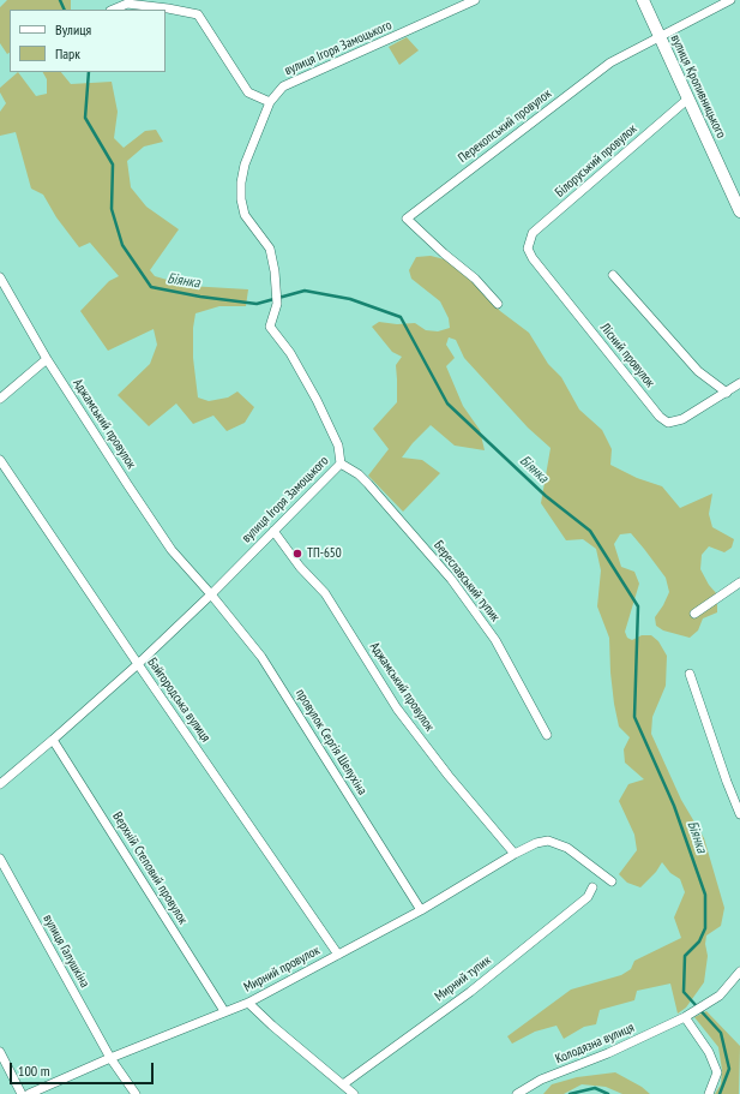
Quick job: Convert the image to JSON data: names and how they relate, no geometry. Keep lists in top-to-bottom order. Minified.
{"streets":{"main road":["вулиця Кропивницького"],"street":["вулиця Ігоря Замоцького","Перекопський провулок","Білоруський провулок","Лісний провулок","Аджамський провулок","Береславський тупик","Байгородська вулиця","провулок Сергія Шелухіна","Верхній Степовий провулок","вулиця Галушкіна","Мирний провулок","Мирний тупик","Колодязна вулиця"]},"crossings":[["вулиця Ігоря Замоцького","Аджамський провулок"],["вулиця Ігоря Замоцького","Береславський тупик"],["вулиця Ігоря Замоцького","Байгородська вулиця"],["вулиця Ігоря Замоцького","провулок Сергія Шелухіна"],["вулиця Ігоря Замоцького","Верхній Степовий провулок"],["вулиця Кропивницького","Перекопський провулок"],["вулиця Кропивницького","Білоруський провулок"],["Білоруський провулок","Лісний провулок"],["Аджамський провулок","провулок Сергія Шелухіна"],["Аджамський провулок","Мирний провулок"],["Байгородська вулиця","Мирний провулок"],["провулок Сергія Шелухіна","Мирний провулок"],["Верхній Степовий провулок","Мирний провулок"],["вулиця Галушкіна","Мирний провулок"]],"water":["Біянка"],"places":["ТП-650"],"legend":["Вулиця","Парк"],"scale_bar":"100 m"}
